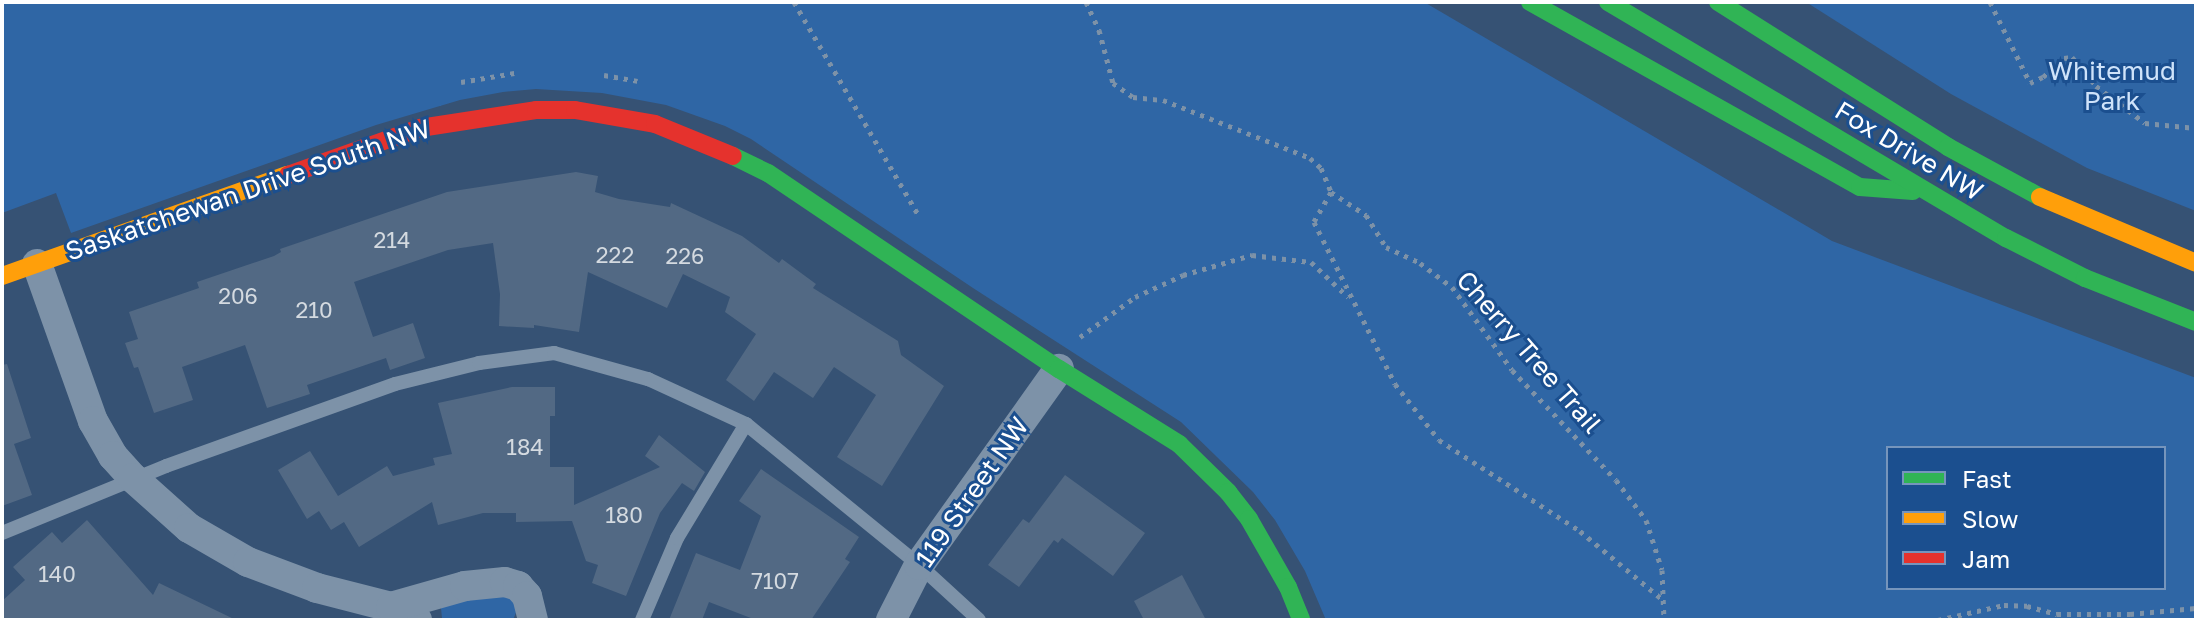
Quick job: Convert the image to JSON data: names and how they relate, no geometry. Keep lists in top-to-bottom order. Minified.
{"streets":{"main road":["Fox Drive NW","Saskatchewan Drive South NW"],"street":["119 Street NW"],"path":["Cherry Tree Trail"]},"crossings":[["Saskatchewan Drive South NW","119 Street NW"]],"parks":["Whitemud Park"],"house_numbers":["214","222","226","206","210","184","180","140","7107"],"legend":["Fast","Slow","Jam"]}
